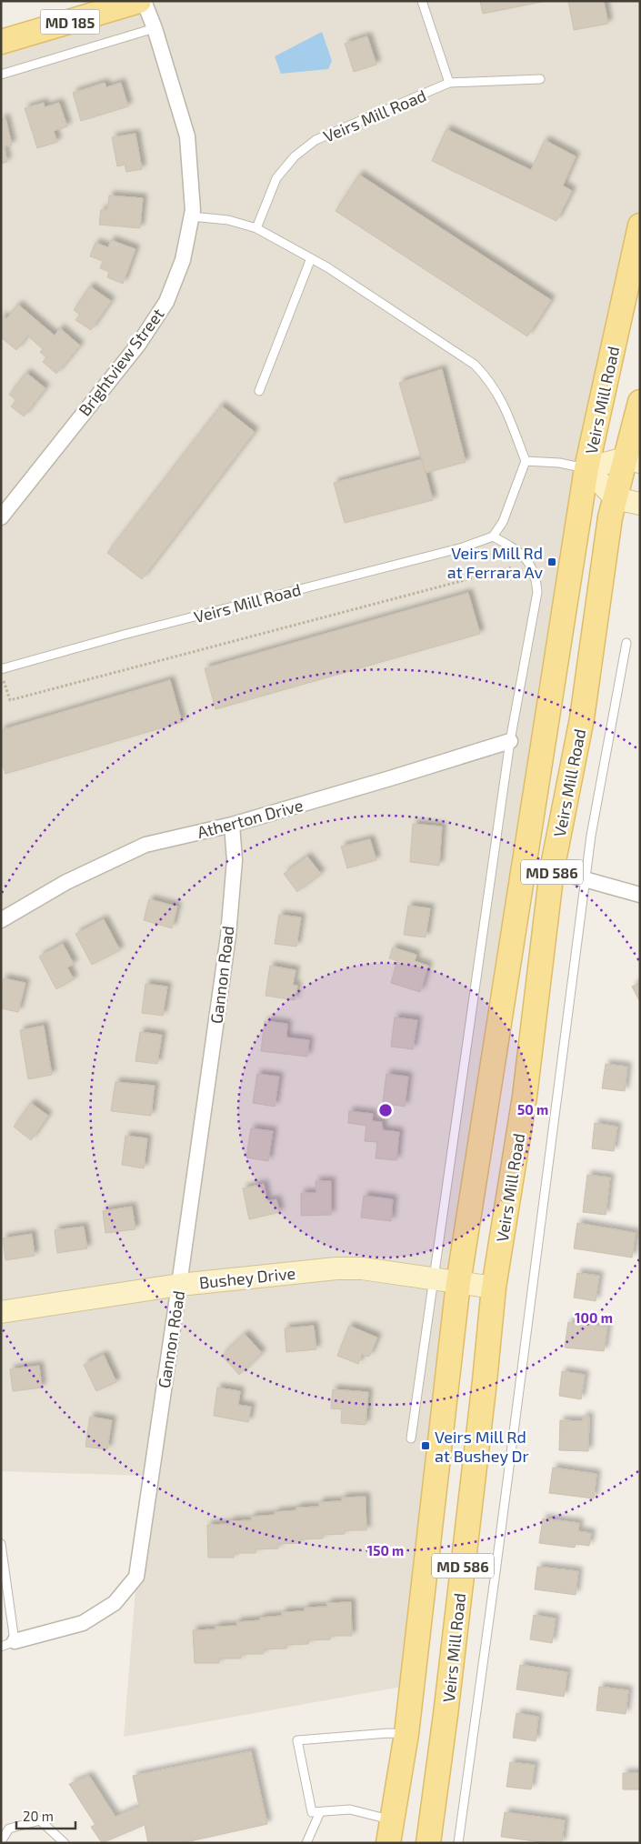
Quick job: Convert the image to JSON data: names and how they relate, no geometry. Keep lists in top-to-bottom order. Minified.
{"streets":{"main road":["MD 185","Veirs Mill Road","MD 586"],"street":["Brightview Street","Atherton Drive","Gannon Road","Bushey Drive"]},"crossings":[["Veirs Mill Road","Bushey Drive"],["Atherton Drive","Gannon Road"],["Gannon Road","Bushey Drive"]],"places":{"transit":["Veirs Mill Rd at Ferrara Av","Veirs Mill Rd at Bushey Dr"]},"scale_bar":"20 m","rings":["50 m","100 m","150 m"]}
